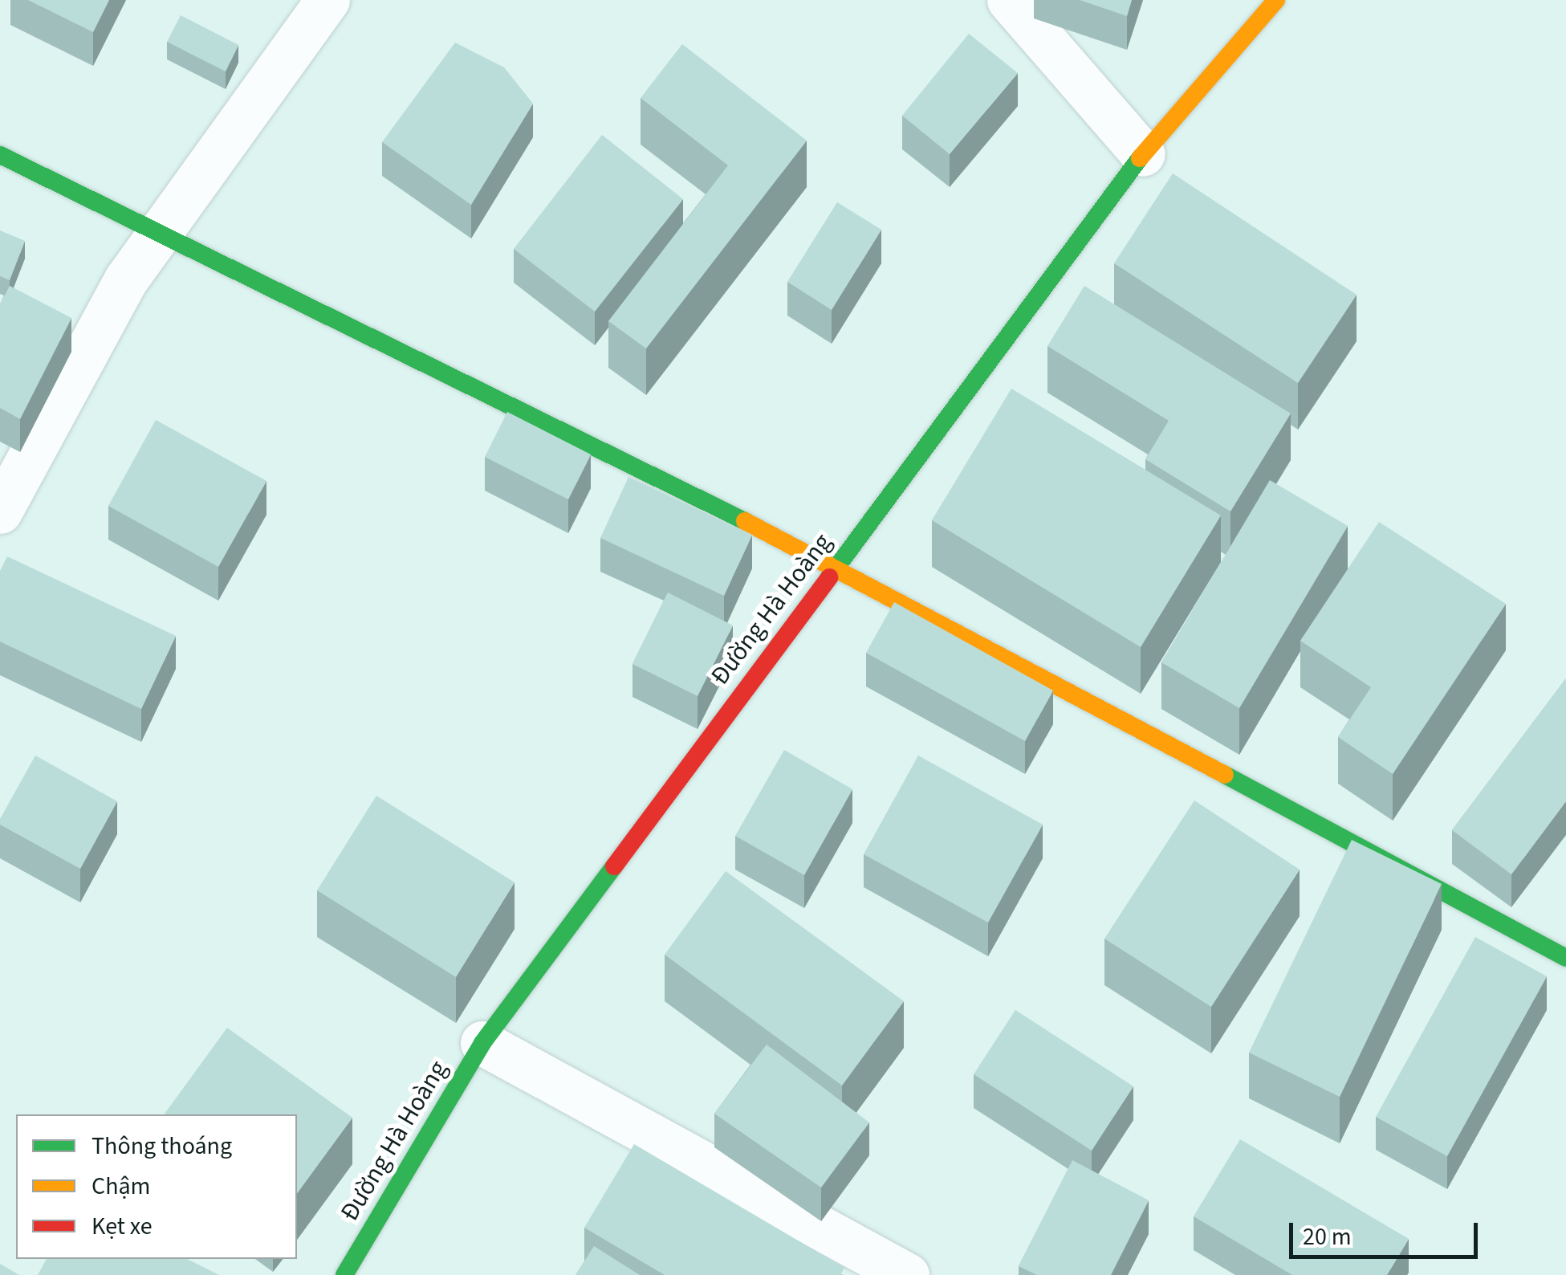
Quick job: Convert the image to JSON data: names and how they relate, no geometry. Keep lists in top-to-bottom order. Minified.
{"streets":{"street":["Đường Hà Hoàng"]},"legend":["Thông thoáng","Chậm","Kẹt xe"],"scale_bar":"20 m"}
